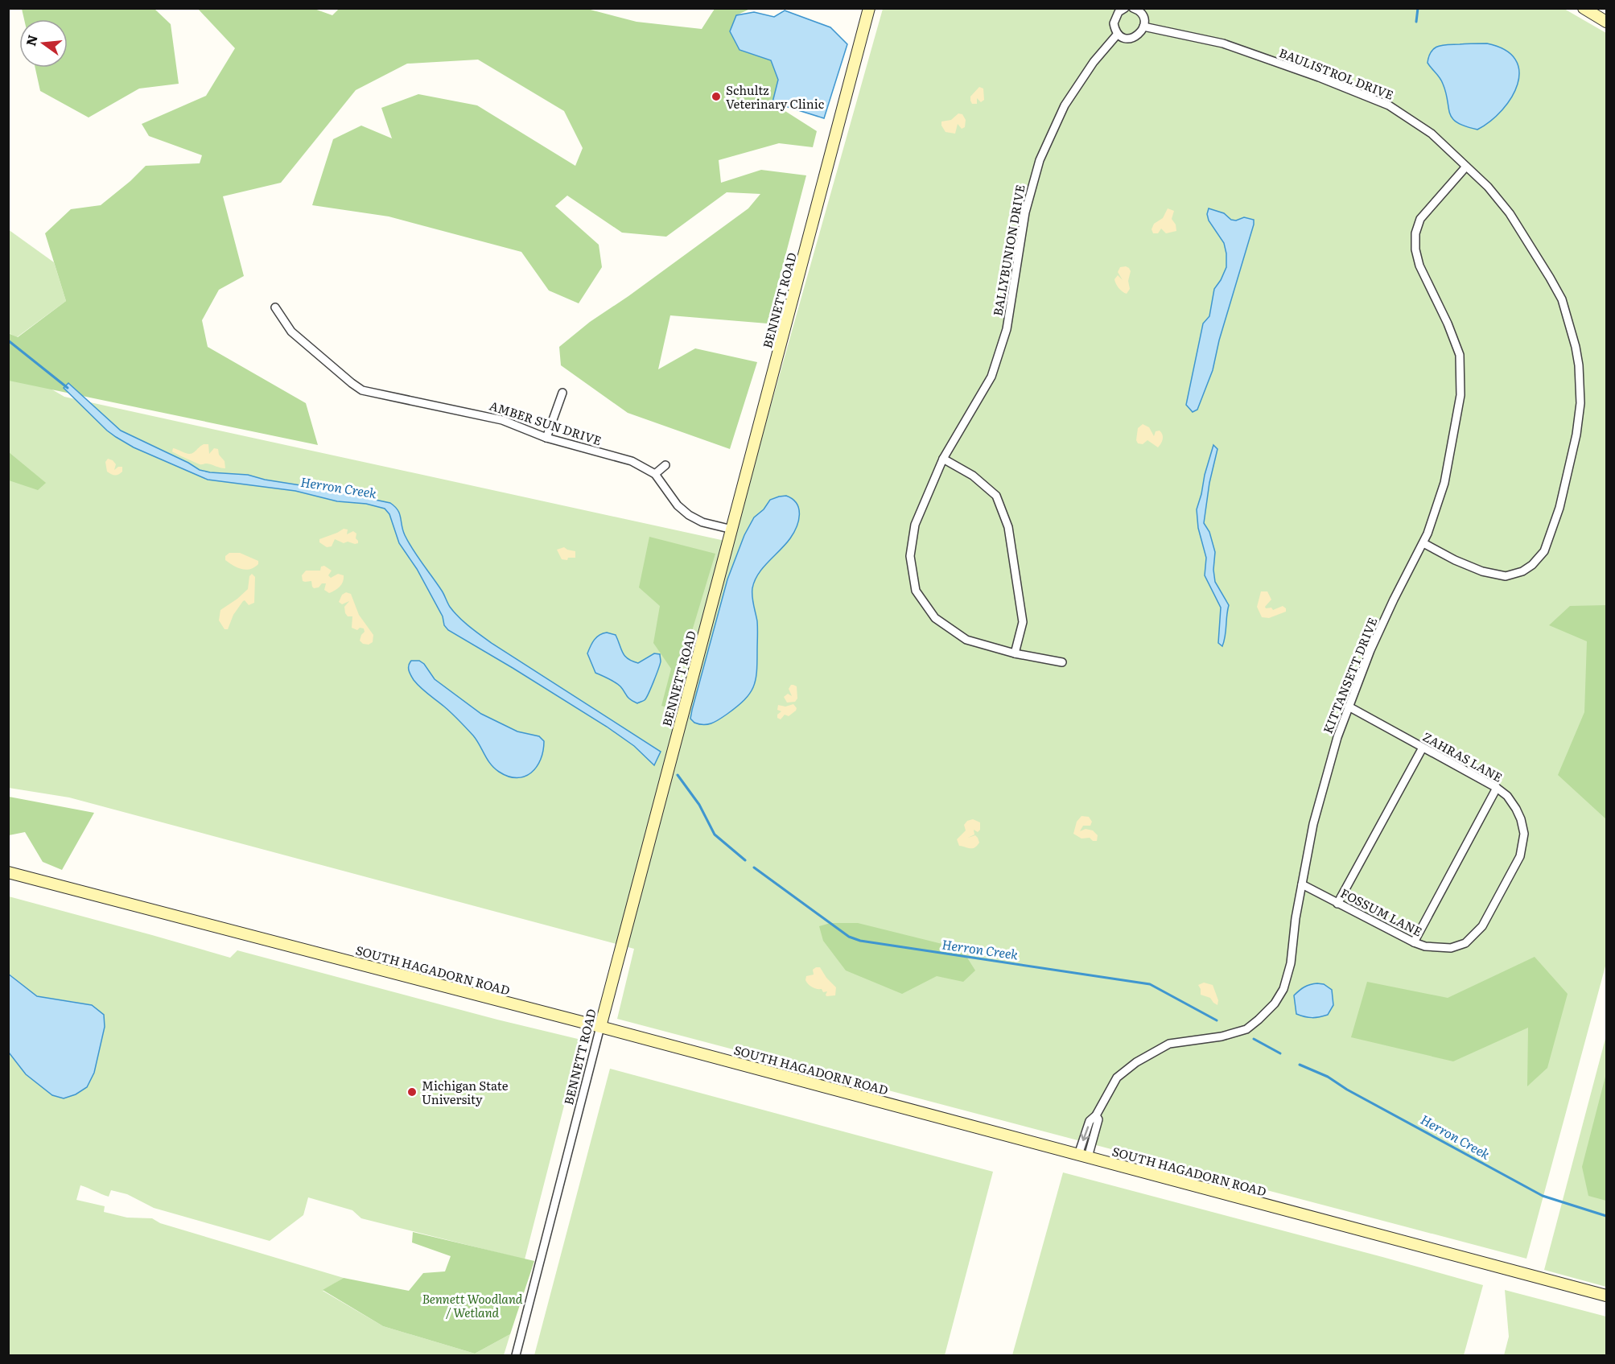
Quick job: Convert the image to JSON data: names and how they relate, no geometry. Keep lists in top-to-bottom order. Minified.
{"streets":{"street":["BAULISTROL DRIVE","BALLYBUNION DRIVE","BENNETT ROAD","AMBER SUN DRIVE","KITTANSETT DRIVE","ZAHRAS LANE","FOSSUM LANE","SOUTH HAGADORN ROAD"]},"crossings":[["BAULISTROL DRIVE","KITTANSETT DRIVE"],["BENNETT ROAD","AMBER SUN DRIVE"],["BENNETT ROAD","SOUTH HAGADORN ROAD"],["KITTANSETT DRIVE","ZAHRAS LANE"],["KITTANSETT DRIVE","FOSSUM LANE"],["KITTANSETT DRIVE","SOUTH HAGADORN ROAD"],["ZAHRAS LANE","FOSSUM LANE"]],"water":["Herron Creek"],"parks":["Bennett Woodland / Wetland"],"places":["Schultz Veterinary Clinic","Michigan State University"],"north":"left"}
